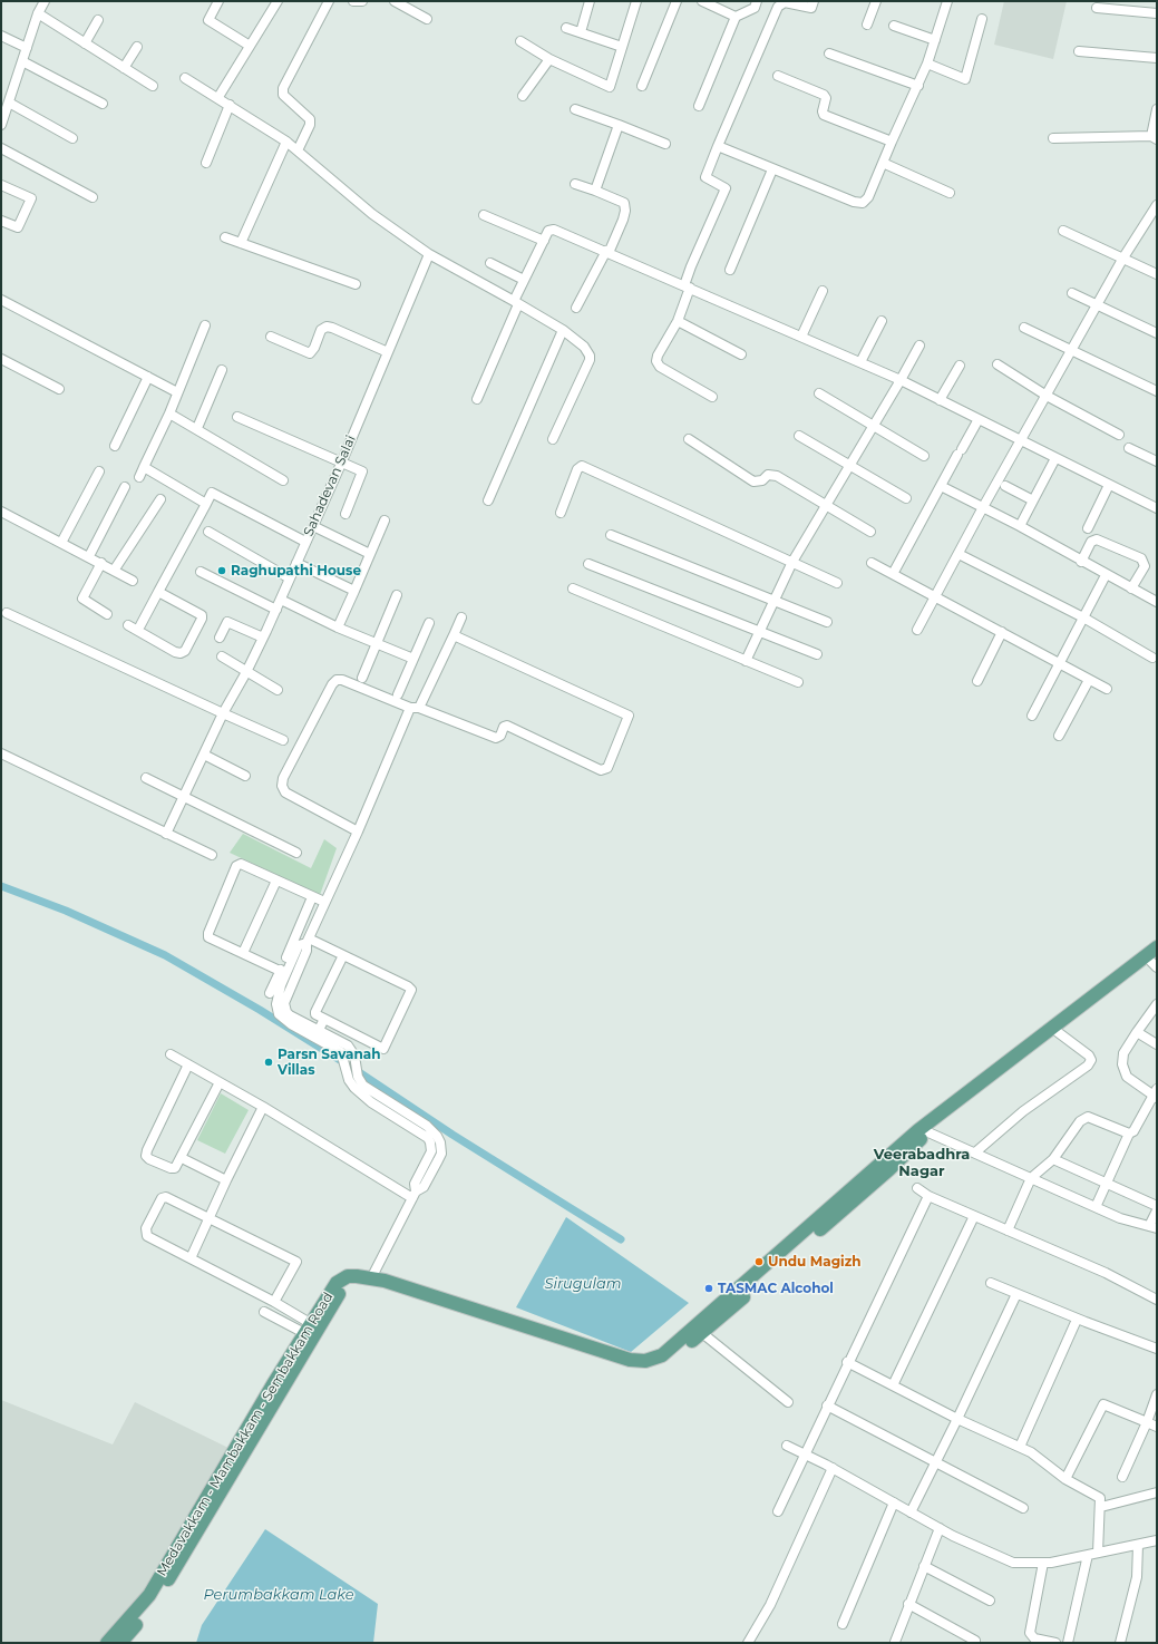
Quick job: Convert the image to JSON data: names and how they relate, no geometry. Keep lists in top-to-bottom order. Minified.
{"streets":{"main road":["Medavakkam - Mambakkam - Sembakkam Road"],"street":["Sahadevan Salai"]},"districts":["Veerabadhra Nagar"],"water":["Sirugulam","Perumbakkam Lake"],"places":["Raghupathi House","Parsn Savanah Villas","Undu Magizh","TASMAC Alcohol"]}
